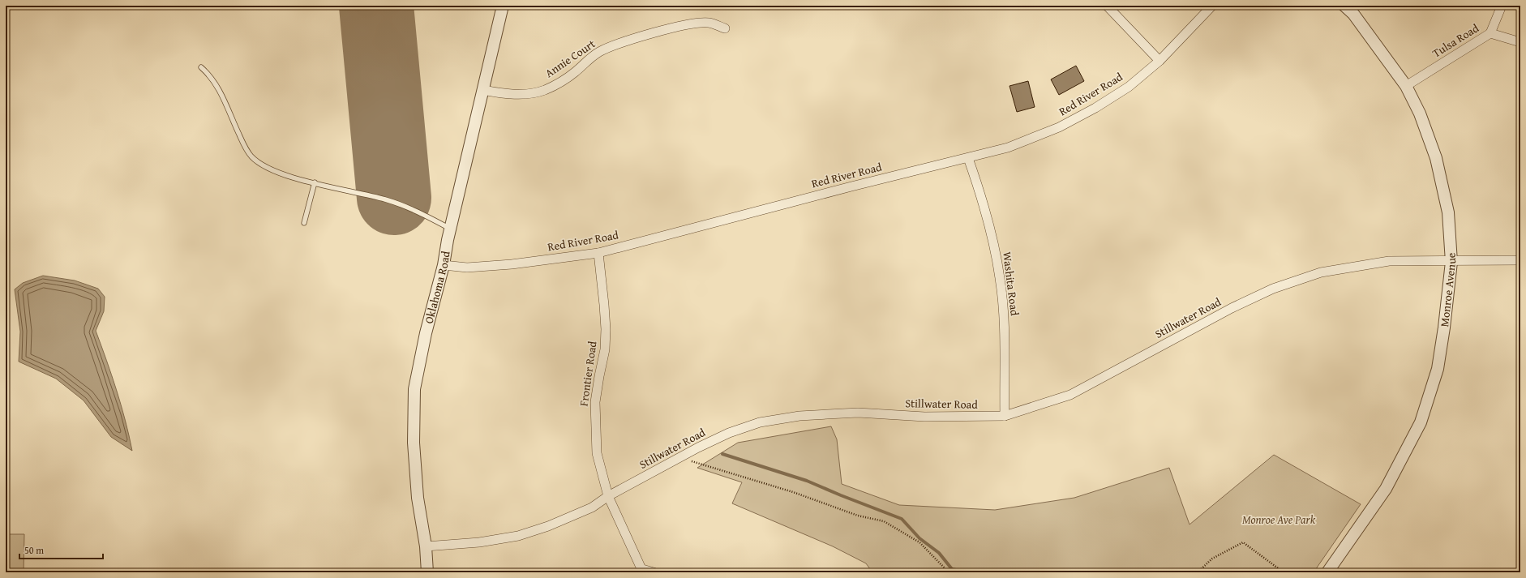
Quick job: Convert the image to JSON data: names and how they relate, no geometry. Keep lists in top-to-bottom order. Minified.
{"streets":{"street":["Tulsa Road","Annie Court","Red River Road","Washita Road","Oklahoma Road","Monroe Avenue","Stillwater Road","Frontier Road"]},"crossings":[["Tulsa Road","Monroe Avenue"],["Annie Court","Oklahoma Road"],["Red River Road","Washita Road"],["Red River Road","Oklahoma Road"],["Red River Road","Frontier Road"],["Washita Road","Stillwater Road"],["Oklahoma Road","Stillwater Road"],["Monroe Avenue","Stillwater Road"],["Stillwater Road","Frontier Road"]],"parks":["Monroe Ave Park"],"scale_bar":"50 m"}
